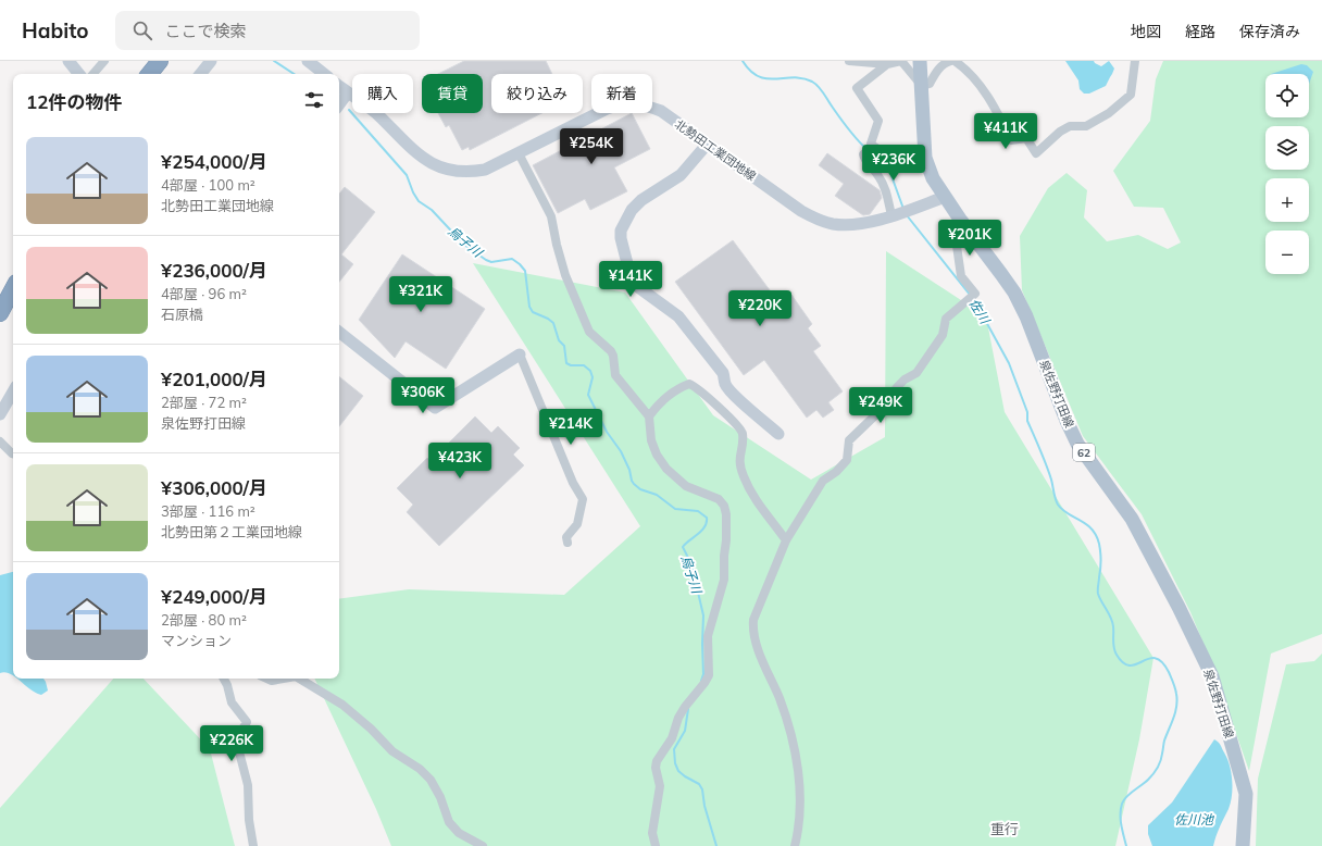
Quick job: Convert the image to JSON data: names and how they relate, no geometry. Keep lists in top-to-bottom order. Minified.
{"streets":{"main road":["泉佐野打田線","62"],"street":["北勢田工業団地線"]},"crossings":[["北勢田工業団地線","泉佐野打田線"]],"districts":["重行"],"water":["烏子川","佐川","佐川池"],"page":{"header":"Habito","search":"ここで検索","nav":["地図","経路","保存済み"],"map_buttons":["+","−"],"chip":["購入","賃貸","絞り込み","新着"],"heading":"12件の物件","price":["¥411K","¥254K","¥236K","¥201K","¥141K","¥321K","¥220K","¥306K","¥249K","¥214K","¥423K","¥226K"],"list":[{"name":"¥254,000/月","note":"4部屋 · 100 m² · 北勢田工業団地線"},{"name":"¥236,000/月","note":"4部屋 · 96 m² · 石原橋"},{"name":"¥201,000/月","note":"2部屋 · 72 m² · 泉佐野打田線"},{"name":"¥306,000/月","note":"3部屋 · 116 m² · 北勢田第２工業団地線"},{"name":"¥249,000/月","note":"2部屋 · 80 m² · マンション"}]}}
